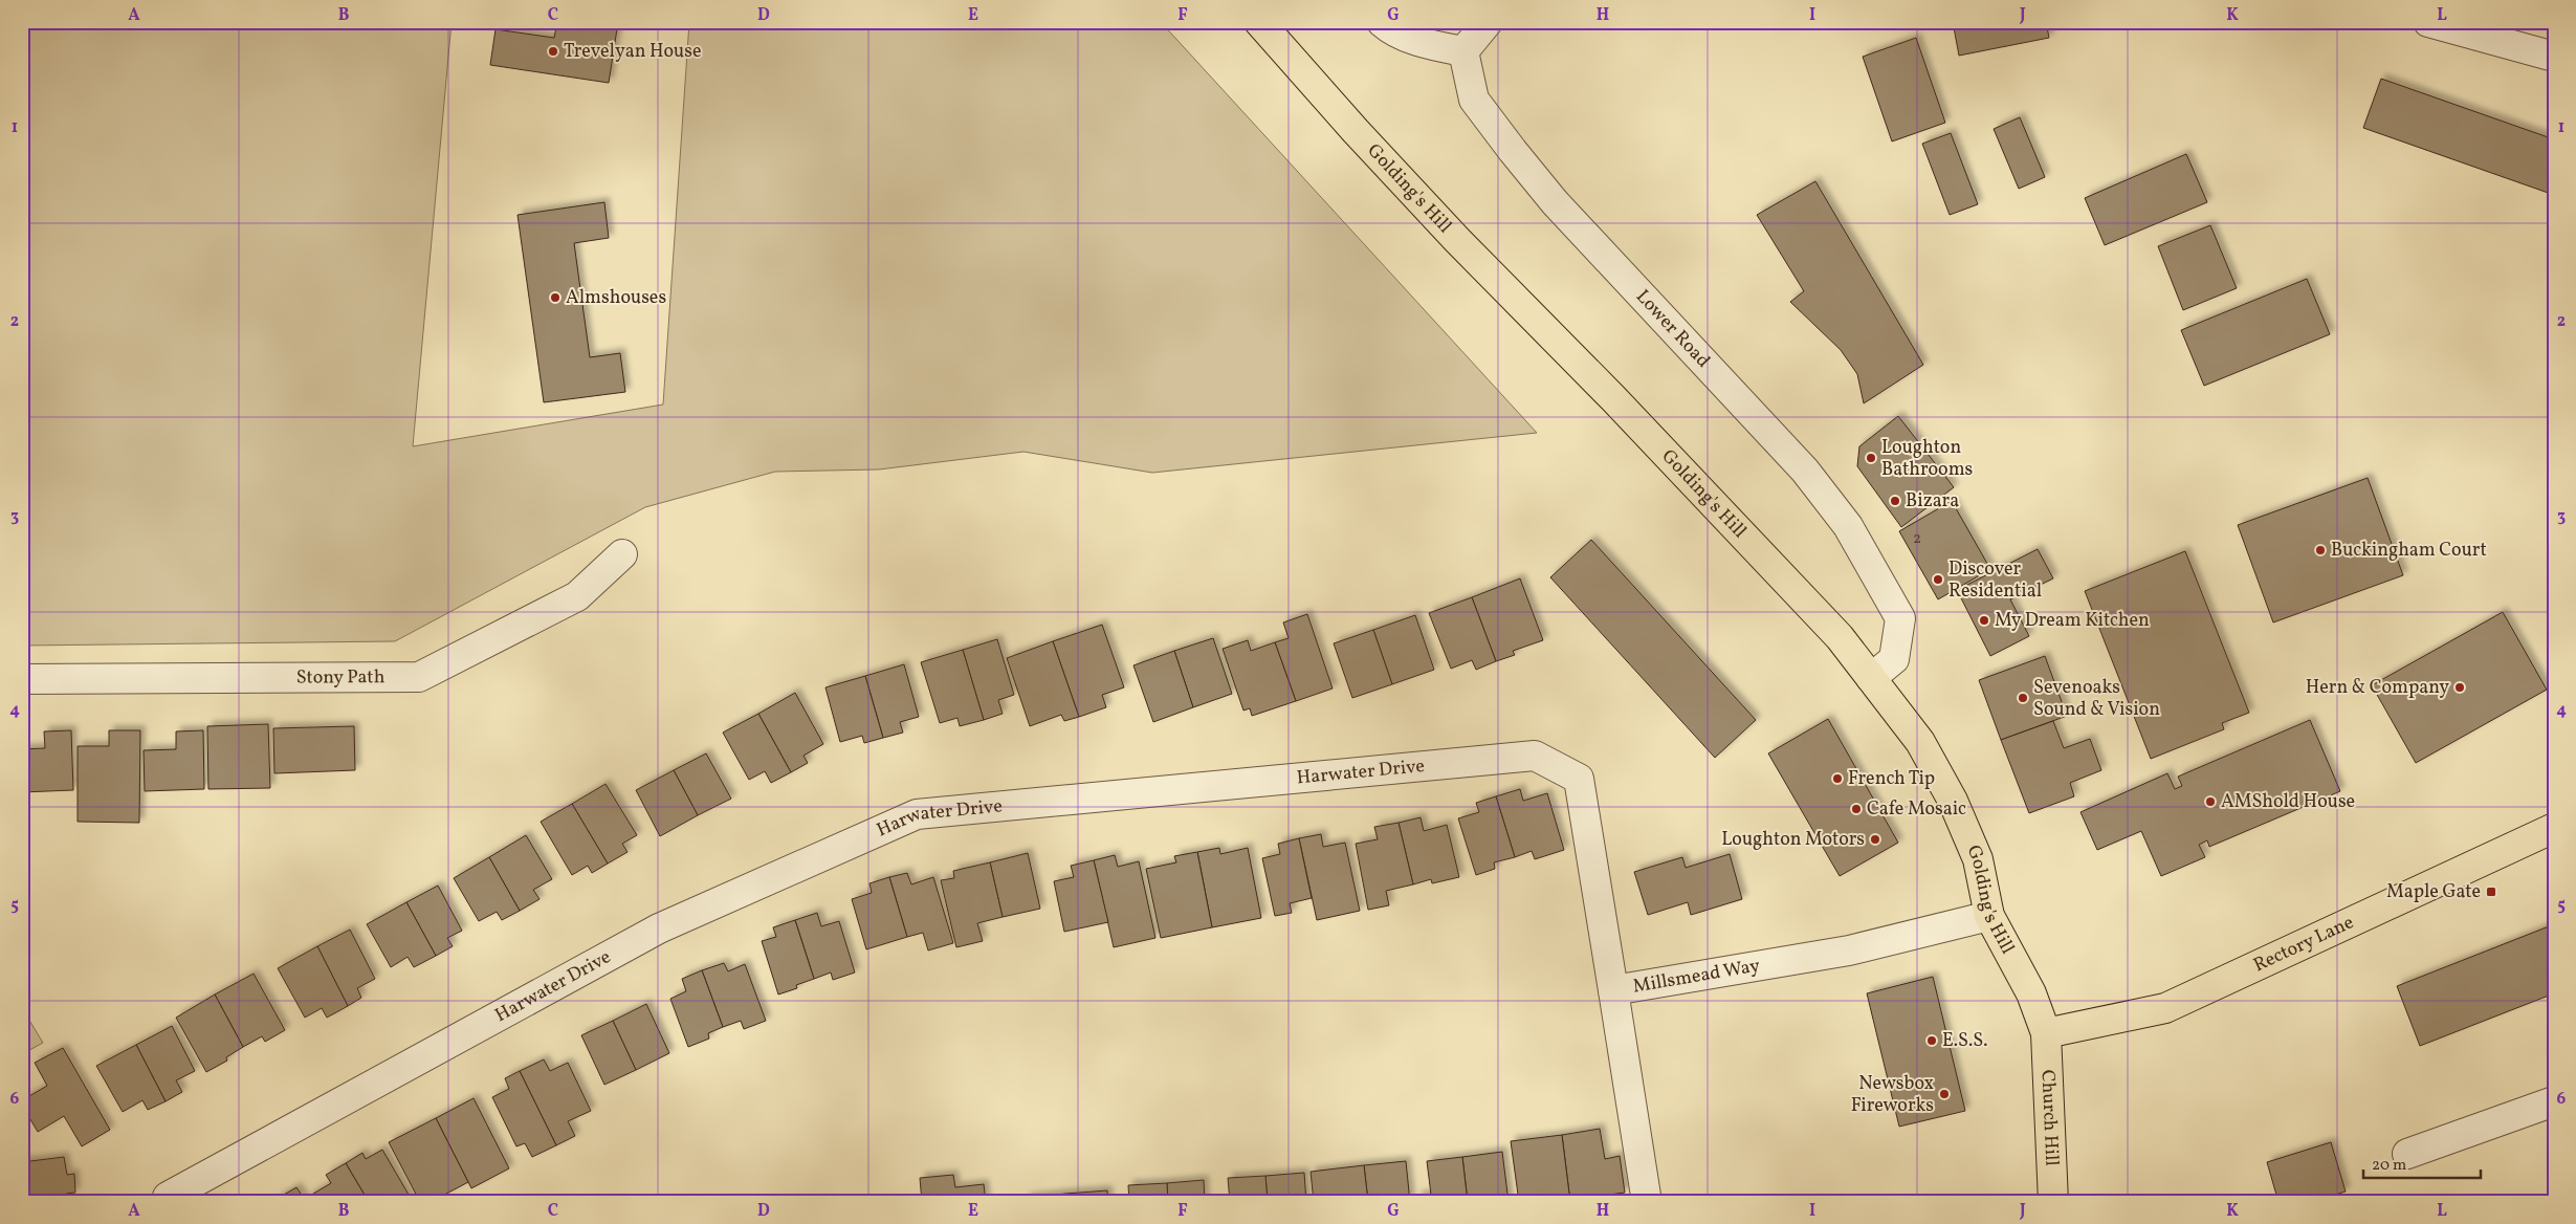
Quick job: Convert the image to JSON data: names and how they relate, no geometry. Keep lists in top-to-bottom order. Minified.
{"streets":{"main road":["Golding's Hill","Rectory Lane","Church Hill"],"street":["Lower Road","Stony Path","Harwater Drive","Millsmead Way"]},"crossings":[["Golding's Hill","Lower Road"],["Golding's Hill","Rectory Lane"],["Golding's Hill","Millsmead Way"],["Golding's Hill","Church Hill"],["Harwater Drive","Millsmead Way"],["Rectory Lane","Church Hill"]],"places":{"other":["Trevelyan House","Almshouses","Loughton Bathrooms","Bizara","Buckingham Court","Discover Residential","My Dream Kitchen","Hern & Company","Sevenoaks Sound & Vision","French Tip","AMShold House","Cafe Mosaic","Loughton Motors","E.S.S.","Newsbox Fireworks"],"transit":["Maple Gate"]},"house_numbers":["2"],"scale_bar":"20 m","grid":{"columns":["A","B","C","D","E","F","G","H","I","J","K","L"],"rows":["1","2","3","4","5","6"]}}
